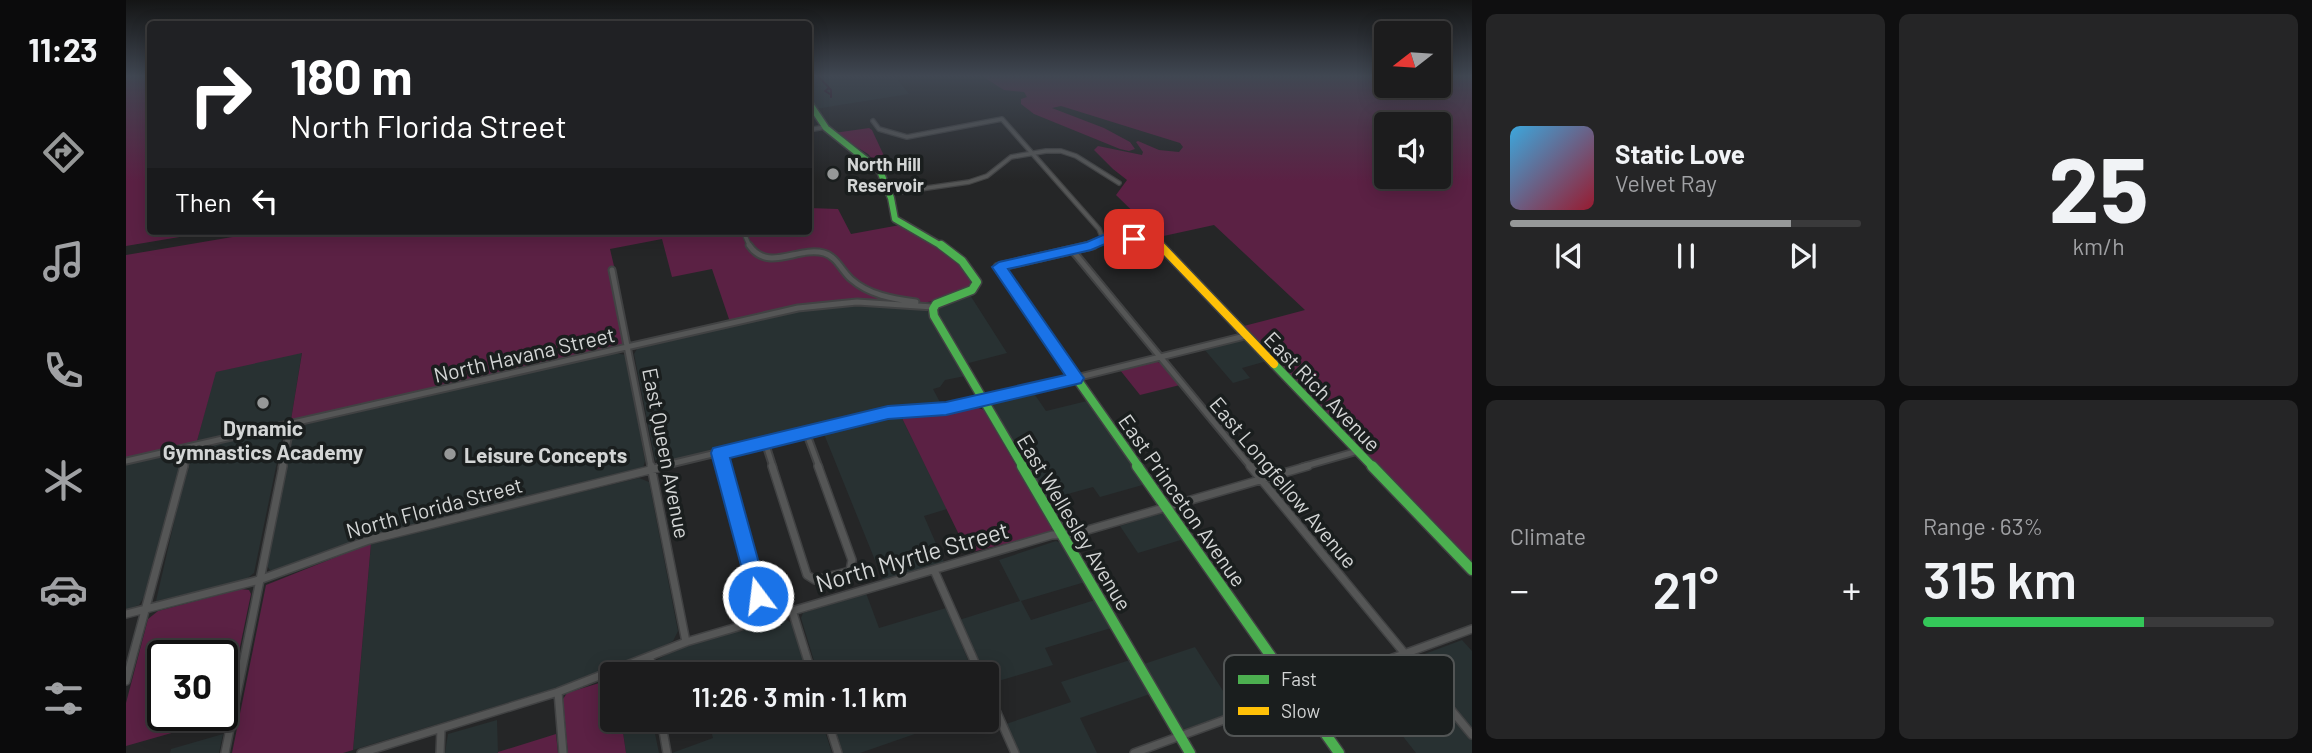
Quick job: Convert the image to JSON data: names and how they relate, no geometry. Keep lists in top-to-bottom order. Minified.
{"streets":{"street":["North Havana Street","East Rich Avenue","East Queen Avenue","East Longfellow Avenue","East Princeton Avenue","North Florida Street","East Wellesley Avenue","North Myrtle Street"]},"crossings":[["North Havana Street","East Queen Avenue"],["North Havana Street","East Wellesley Avenue"],["East Rich Avenue","North Florida Street"],["East Rich Avenue","North Myrtle Street"],["East Queen Avenue","North Florida Street"],["East Queen Avenue","North Myrtle Street"],["East Longfellow Avenue","East Princeton Avenue"],["East Longfellow Avenue","North Florida Street"],["East Longfellow Avenue","North Myrtle Street"],["East Princeton Avenue","North Florida Street"],["East Princeton Avenue","North Myrtle Street"],["North Florida Street","East Wellesley Avenue"],["East Wellesley Avenue","North Myrtle Street"]],"places":["North Hill Reservoir","Dynamic Gymnastics Academy","Leisure Concepts"],"legend":["Fast","Slow"],"north":"left","page":{"tabs":"11:23","tile":[["25","km/h"],"Climate",["Range · 63%","315 km"]],"turn":["180 m","North Florida Street"],"song":["Static Love","Velvet Ray"],"then":"Then","heat":["−","21°","+"],"limit":"30","trip":"11:26 · 3 min · 1.1 km"}}
